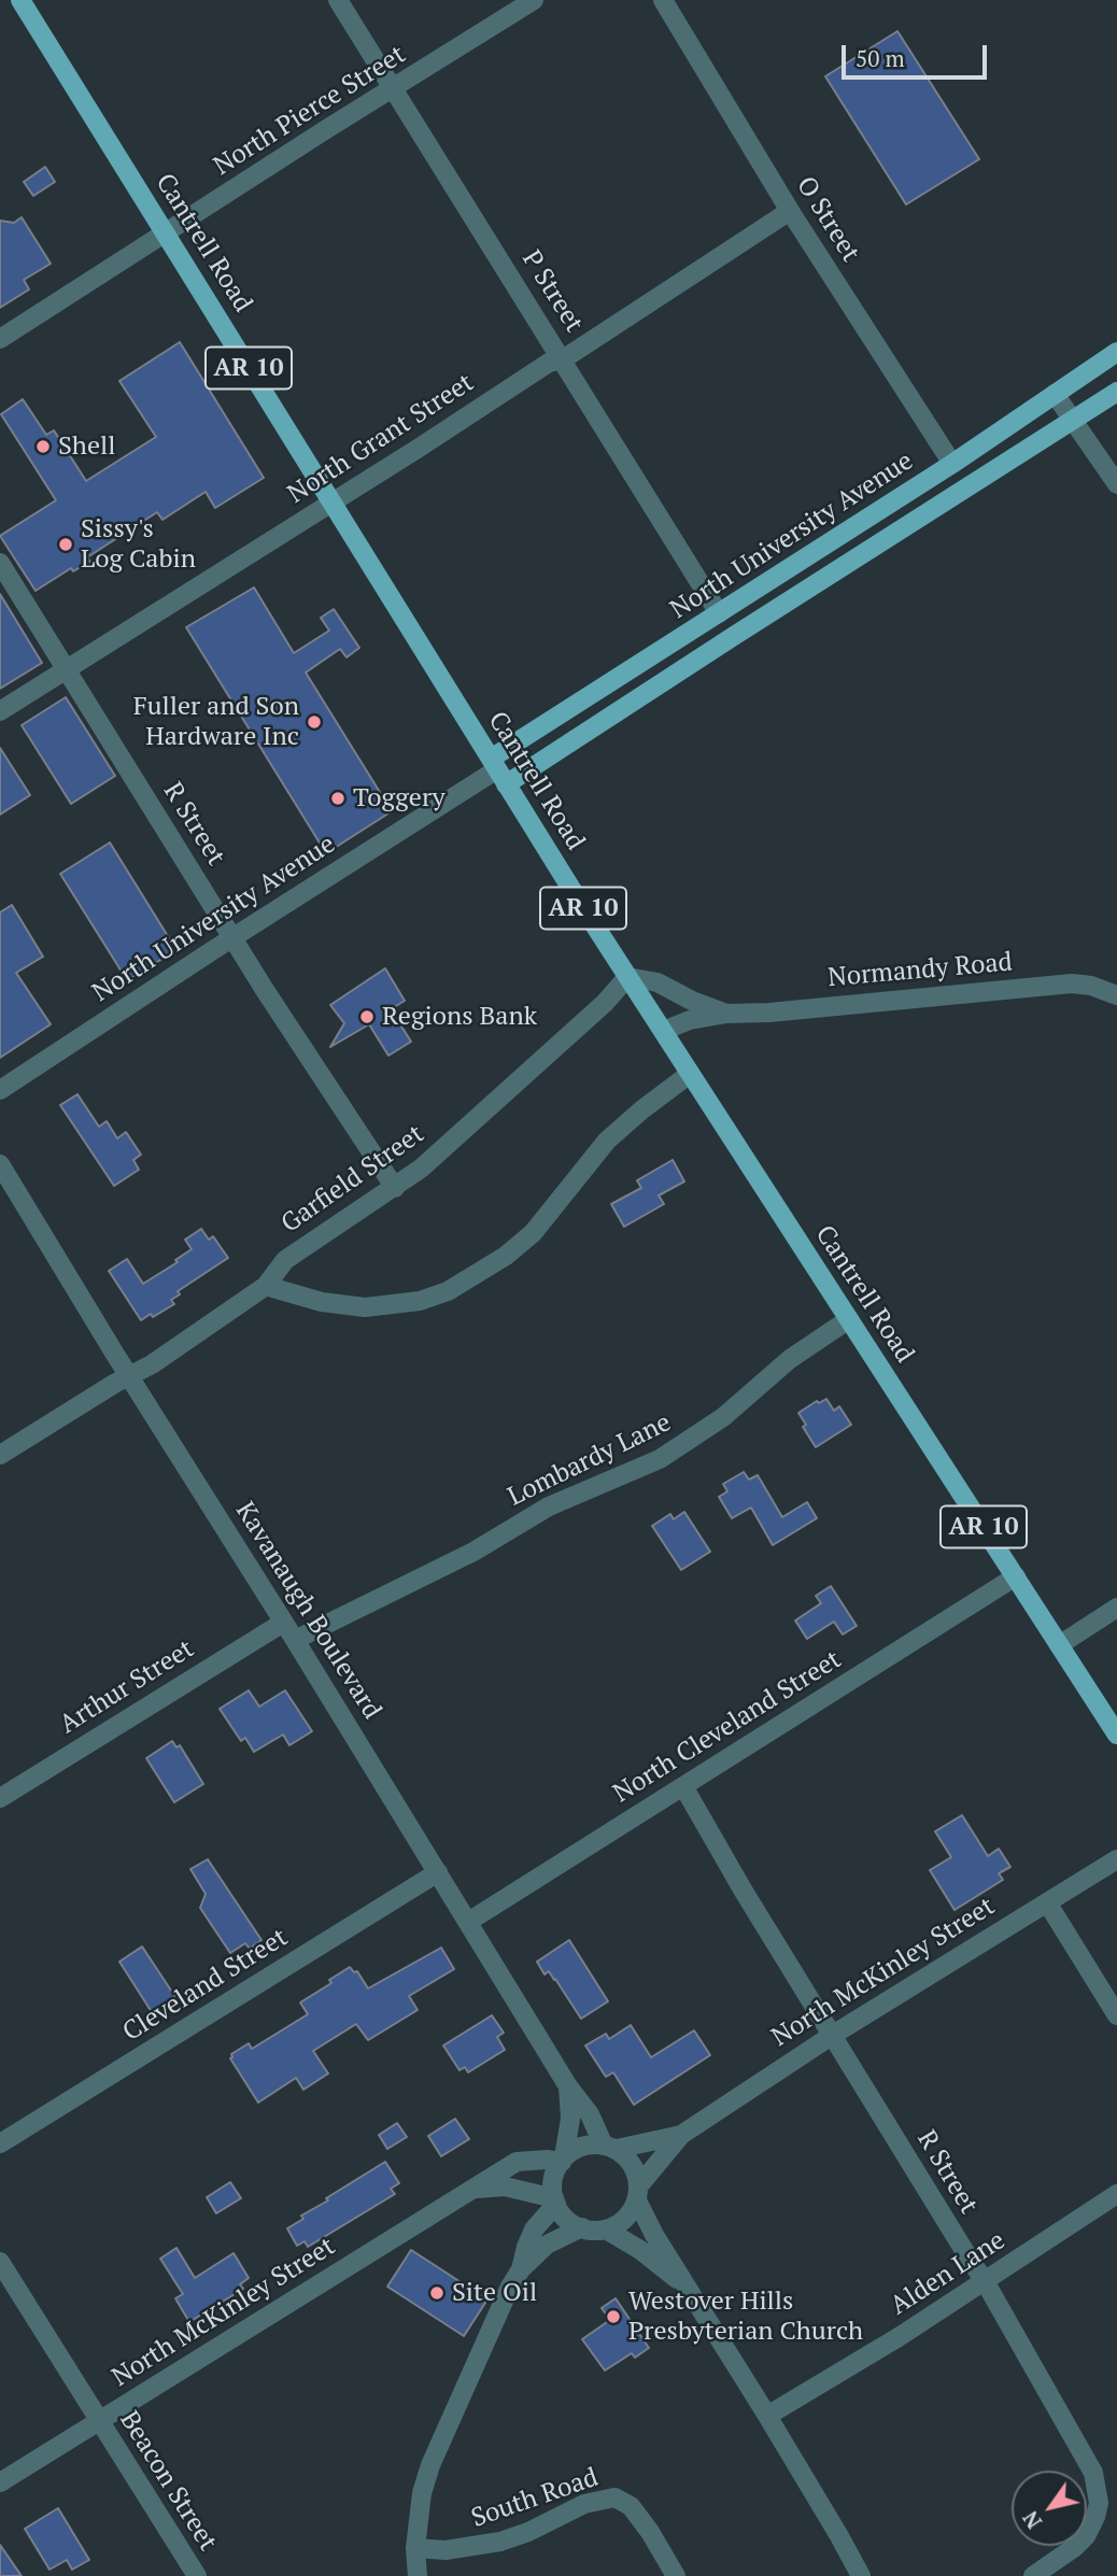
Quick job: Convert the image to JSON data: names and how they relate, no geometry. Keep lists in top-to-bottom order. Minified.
{"streets":{"main road":["Cantrell Road","AR 10","North University Avenue"],"street":["North Pierce Street","O Street","P Street","North Grant Street","R Street","Normandy Road","Garfield Street","Lombardy Lane","Kavanaugh Boulevard","Arthur Street","North Cleveland Street","North McKinley Street","Cleveland Street","Alden Lane","Beacon Street","South Road"]},"crossings":[["North Pierce Street","Cantrell Road"],["North Pierce Street","P Street"],["O Street","North Grant Street"],["O Street","North University Avenue"],["Cantrell Road","North Grant Street"],["Cantrell Road","North University Avenue"],["Cantrell Road","Normandy Road"],["Cantrell Road","Garfield Street"],["Cantrell Road","Lombardy Lane"],["Cantrell Road","North Cleveland Street"],["P Street","North Grant Street"],["P Street","North University Avenue"],["North Grant Street","R Street"],["North University Avenue","R Street"],["R Street","Garfield Street"],["R Street","North Cleveland Street"],["R Street","North McKinley Street"],["R Street","Alden Lane"],["Normandy Road","Garfield Street"],["Garfield Street","Kavanaugh Boulevard"],["Lombardy Lane","Kavanaugh Boulevard"],["Kavanaugh Boulevard","Arthur Street"],["Kavanaugh Boulevard","North Cleveland Street"],["Kavanaugh Boulevard","North McKinley Street"],["Kavanaugh Boulevard","Cleveland Street"],["North McKinley Street","Beacon Street"]],"places":["Shell","Sissy's Log Cabin","Fuller and Son Hardware Inc","Toggery","Regions Bank","Site Oil","Westover Hills Presbyterian Church"],"scale_bar":"50 m","north":"bottom left"}
